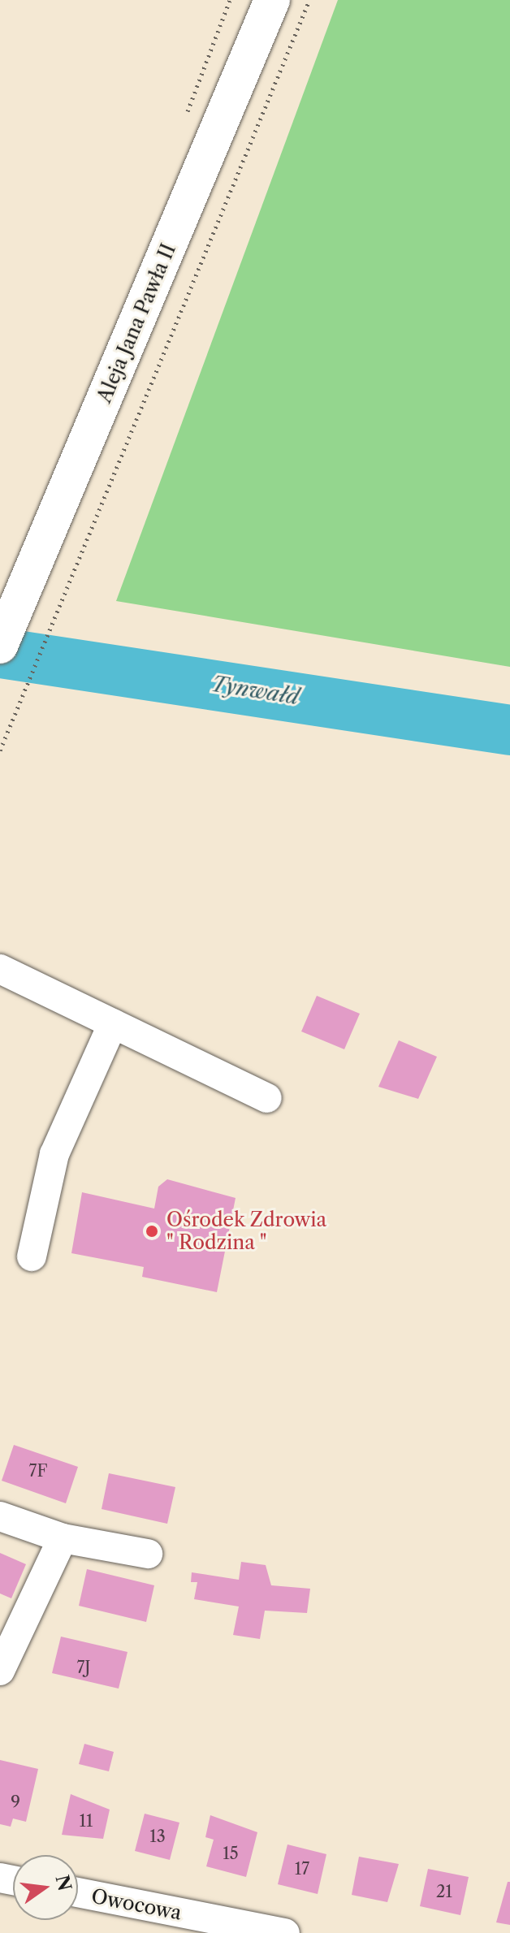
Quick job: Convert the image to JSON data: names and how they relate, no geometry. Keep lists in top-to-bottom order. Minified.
{"streets":{"main road":["Aleja Jana Pawła II"],"street":["Owocowa"]},"water":["Tynwałd"],"places":["Ośrodek Zdrowia \" Rodzina \""],"house_numbers":["7F","7J","9","11","13","15","17","21"],"north":"right"}
